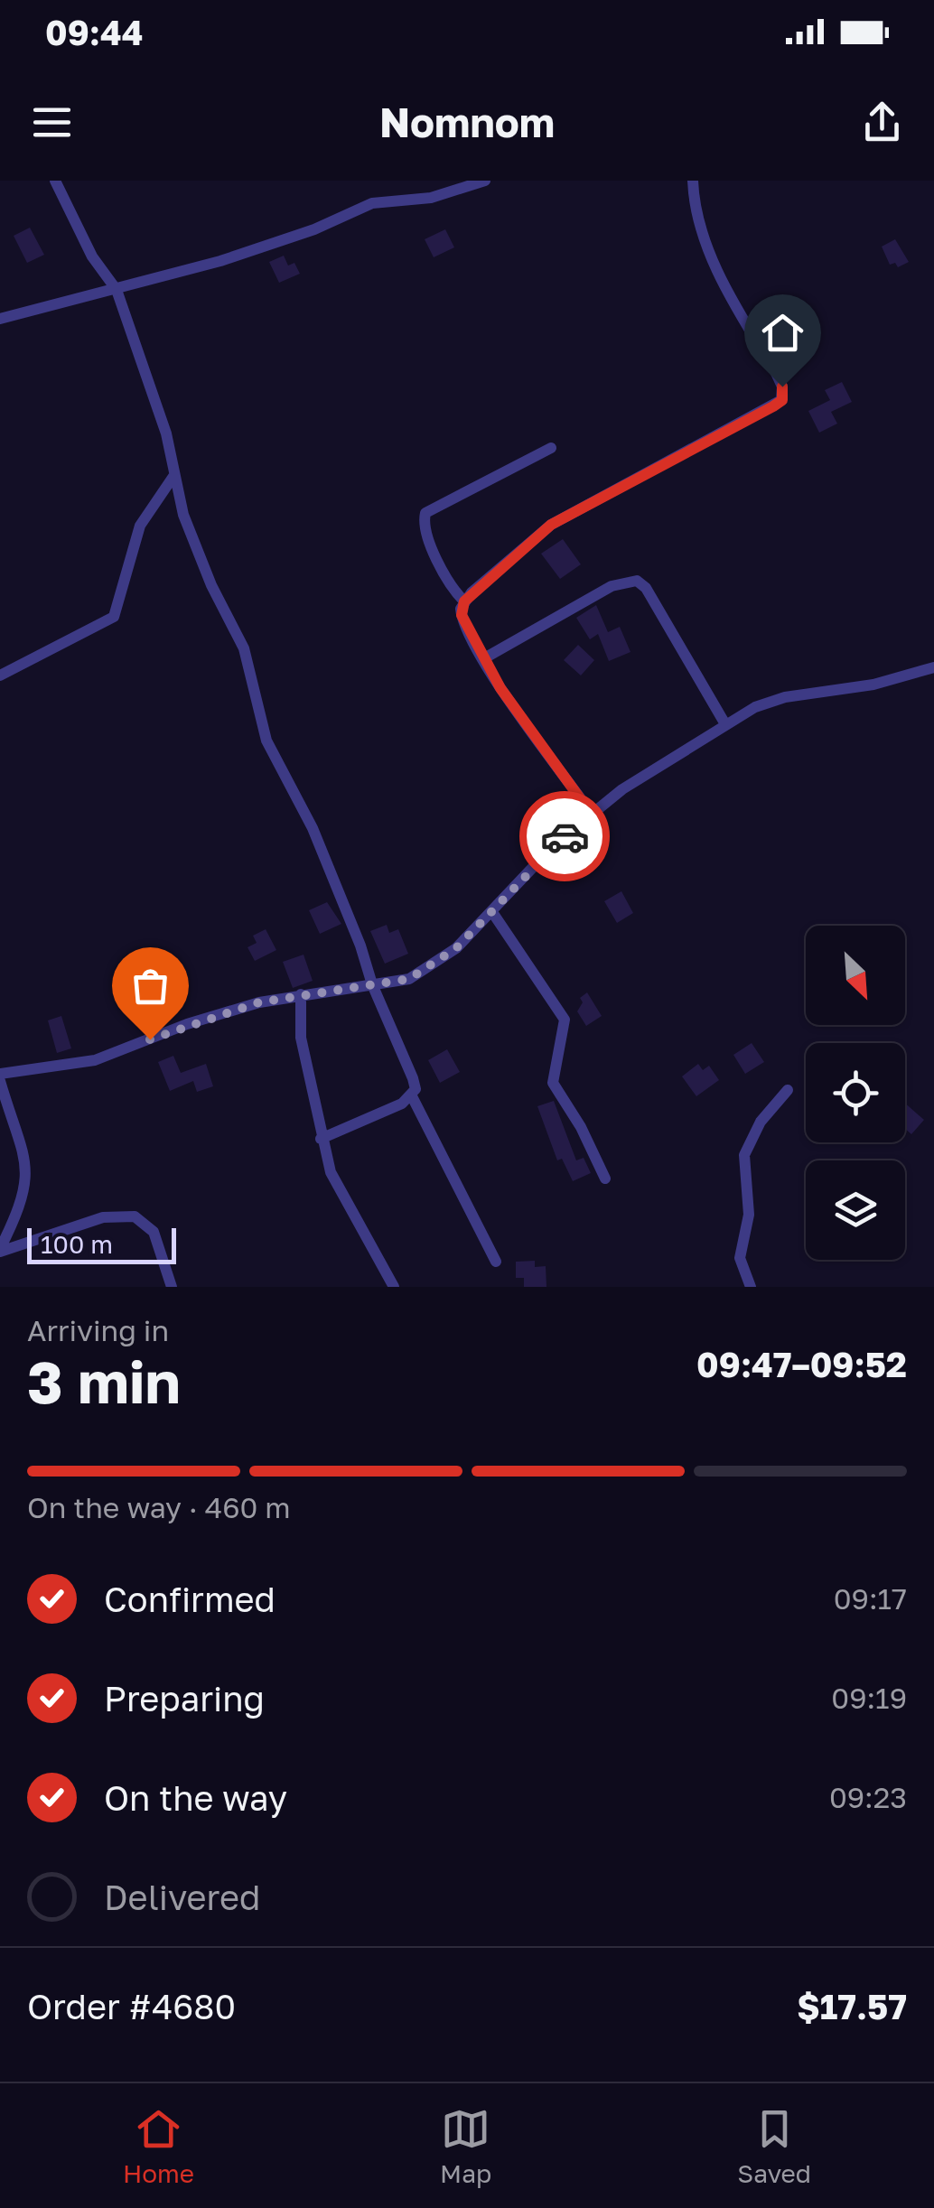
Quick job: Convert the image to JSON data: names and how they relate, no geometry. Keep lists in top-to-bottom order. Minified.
{"scale_bar":"100 m","north":"bottom right","page":{"status":"09:44","header":"Nomnom","scale":"100 m","heading":["3 min","Arriving in","09:47–09:52"],"panel":["Order #4680","$17.57"],"bar":"On the way · 460 m","list":[["Confirmed","09:17"],["Preparing","09:19"],["On the way","09:23"],"Delivered"],"tabs":["Home","Map","Saved"]}}
